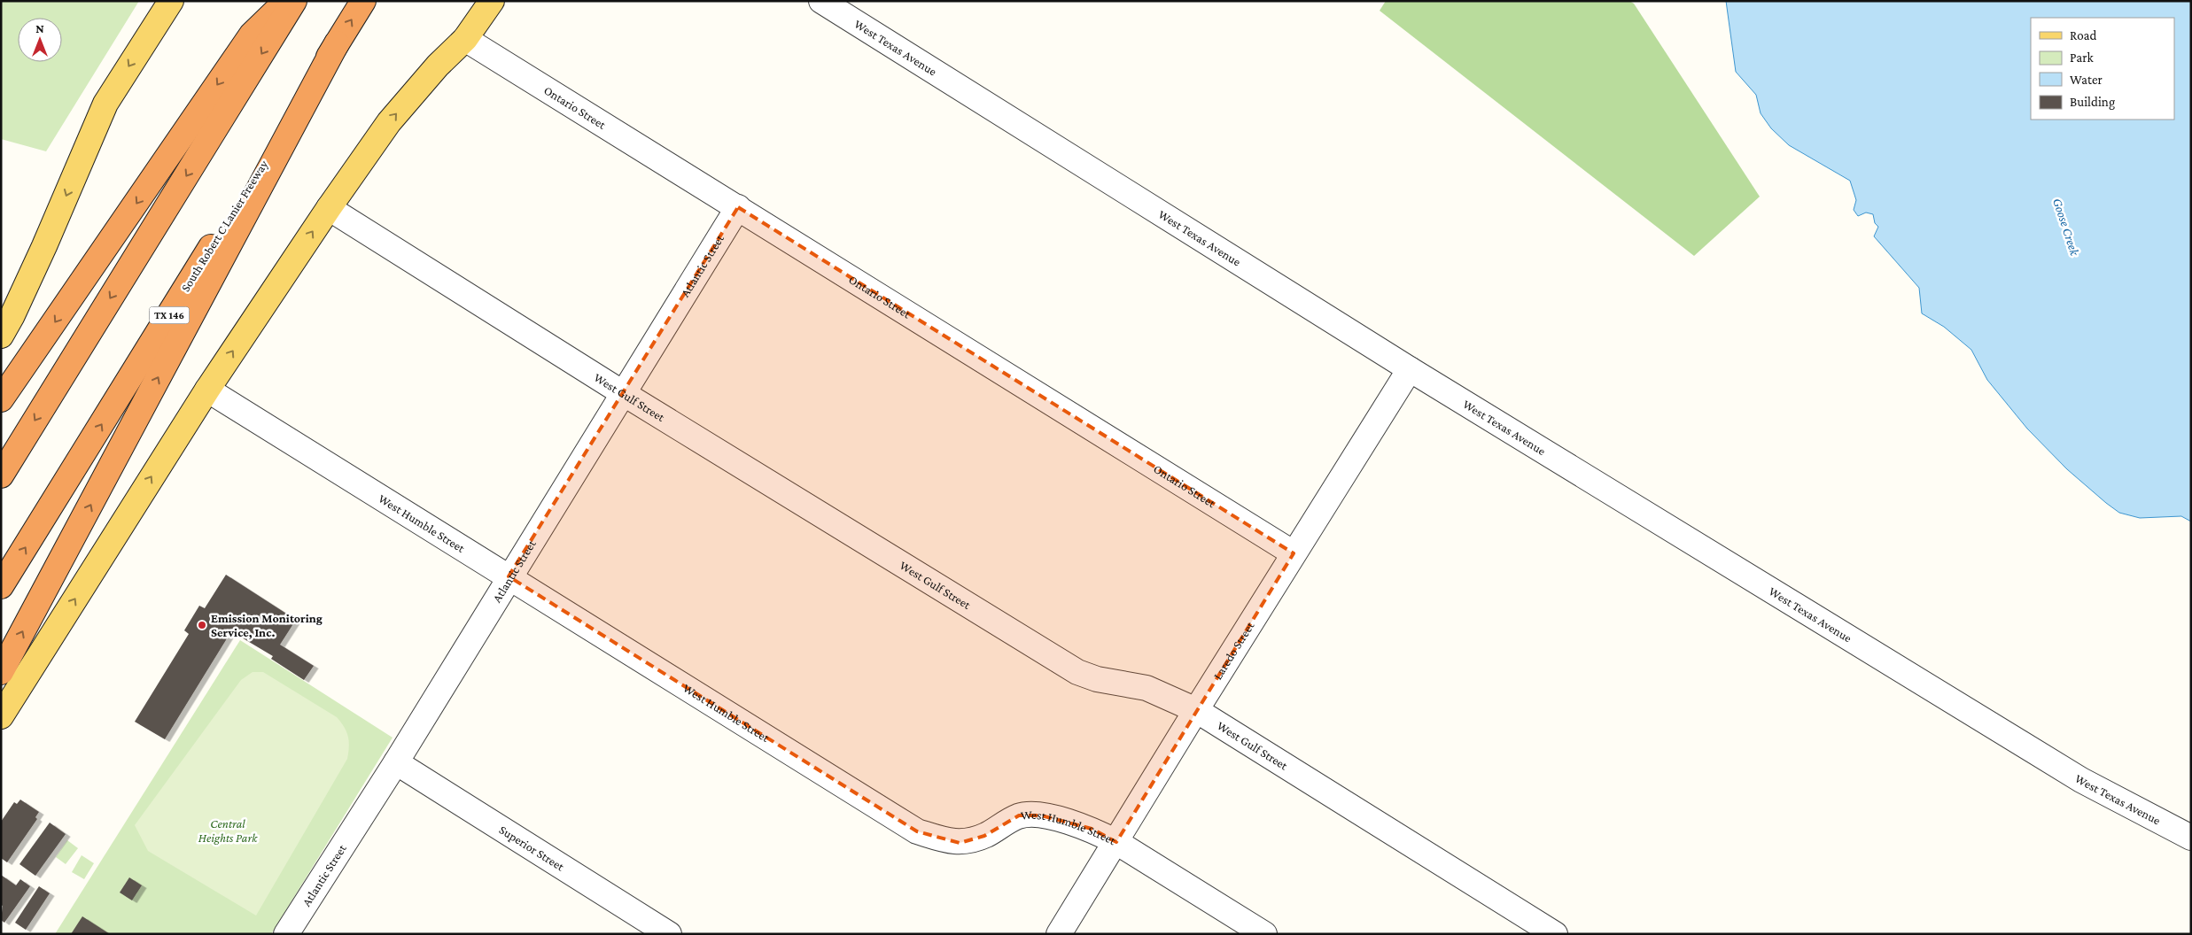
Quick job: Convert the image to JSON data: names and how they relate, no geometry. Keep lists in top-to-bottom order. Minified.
{"streets":{"highway":["South Robert C Lanier Freeway","TX 146"],"street":["West Texas Avenue","Ontario Street","Atlantic Street","West Gulf Street","West Humble Street","Laredo Street","Superior Street"]},"crossings":[["West Texas Avenue","Laredo Street"],["Ontario Street","Atlantic Street"],["Ontario Street","Laredo Street"],["Atlantic Street","West Gulf Street"],["Atlantic Street","West Humble Street"],["Atlantic Street","Superior Street"],["West Gulf Street","Laredo Street"],["West Humble Street","Laredo Street"]],"water":["Goose Creek"],"parks":["Central Heights Park"],"places":["Emission Monitoring Service, Inc."],"legend":["Road","Park","Water","Building"],"north":"top"}
